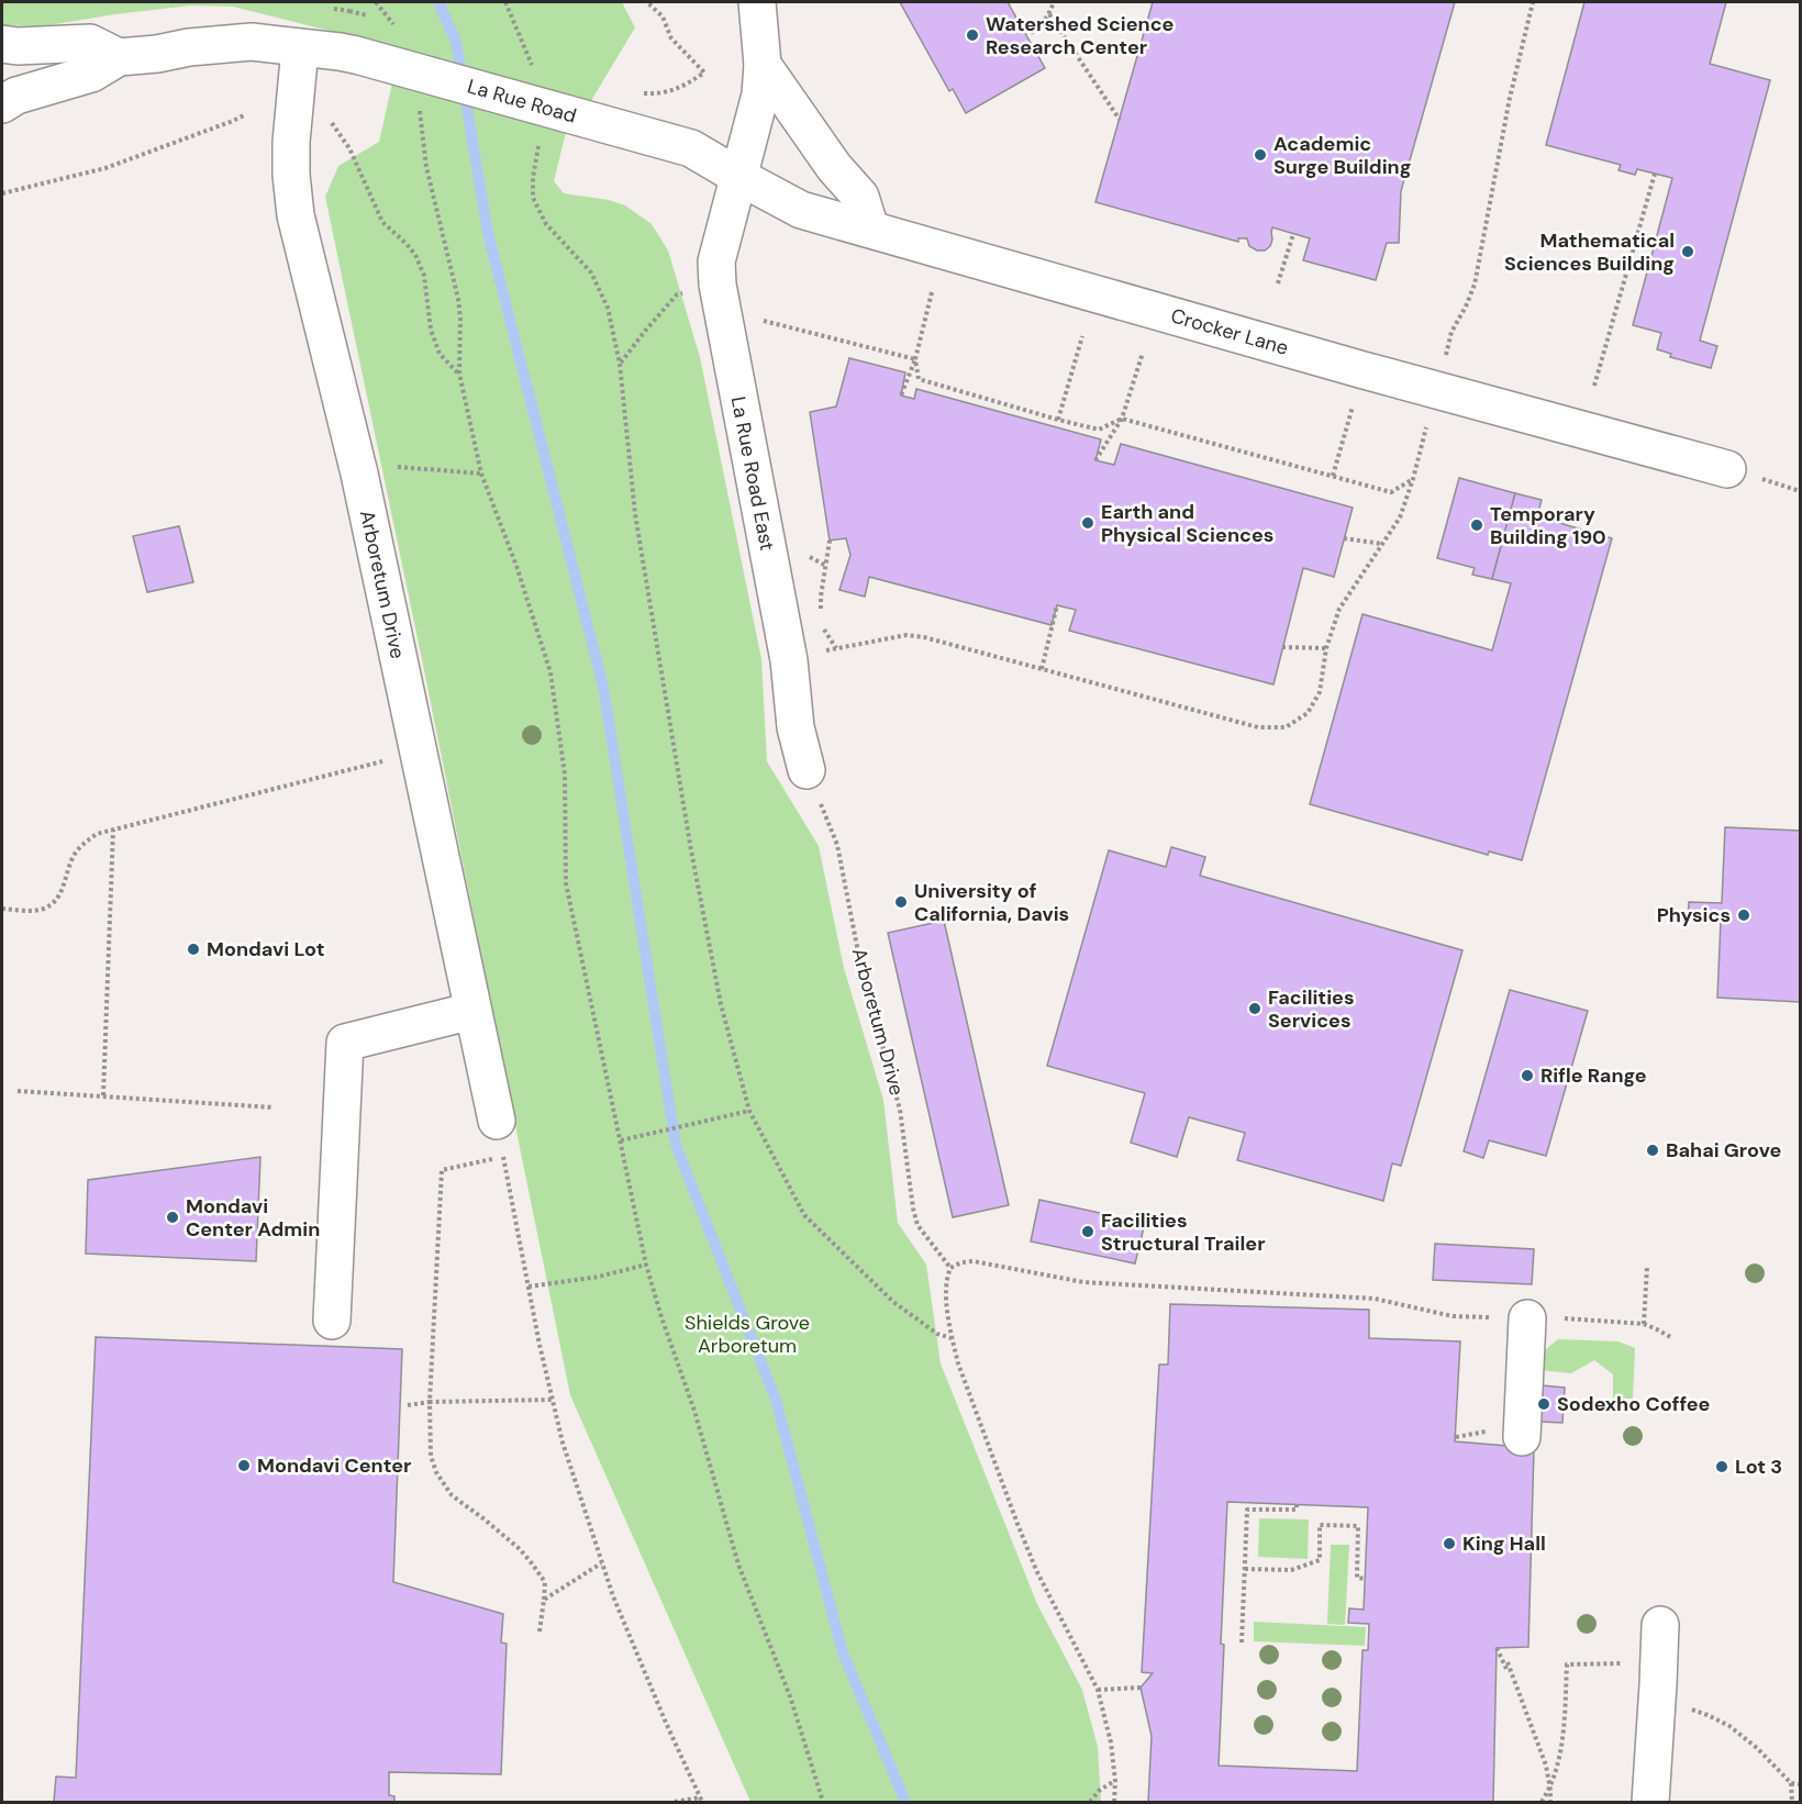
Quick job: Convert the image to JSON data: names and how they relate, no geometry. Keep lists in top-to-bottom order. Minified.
{"streets":{"street":["La Rue Road","Crocker Lane","La Rue Road East","Arboretum Drive"]},"crossings":[["La Rue Road","Crocker Lane"],["La Rue Road","La Rue Road East"],["La Rue Road","Arboretum Drive"],["Crocker Lane","La Rue Road East"],["La Rue Road East","Arboretum Drive"]],"parks":["Shields Grove Arboretum"],"places":["Watershed Science Research Center","Academic Surge Building","Mathematical Sciences Building","Earth and Physical Sciences","Temporary Building 190","University of California, Davis","Physics","Mondavi Lot","Facilities Services","Rifle Range","Bahai Grove","Mondavi Center Admin","Facilities Structural Trailer","Sodexho Coffee","Mondavi Center","Lot 3","King Hall"]}
